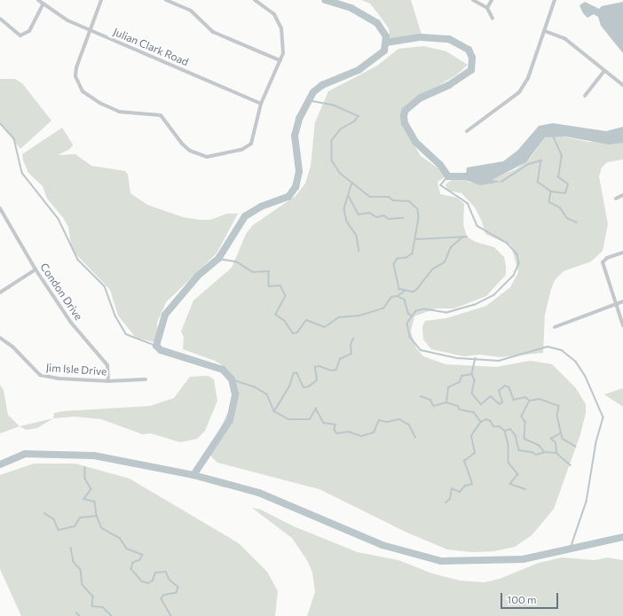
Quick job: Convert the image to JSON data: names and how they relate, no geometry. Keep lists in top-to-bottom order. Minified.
{"streets":{"street":["Julian Clark Road","Condon Drive","Jim Isle Drive"]},"crossings":[["Condon Drive","Jim Isle Drive"]],"scale_bar":"100 m"}
